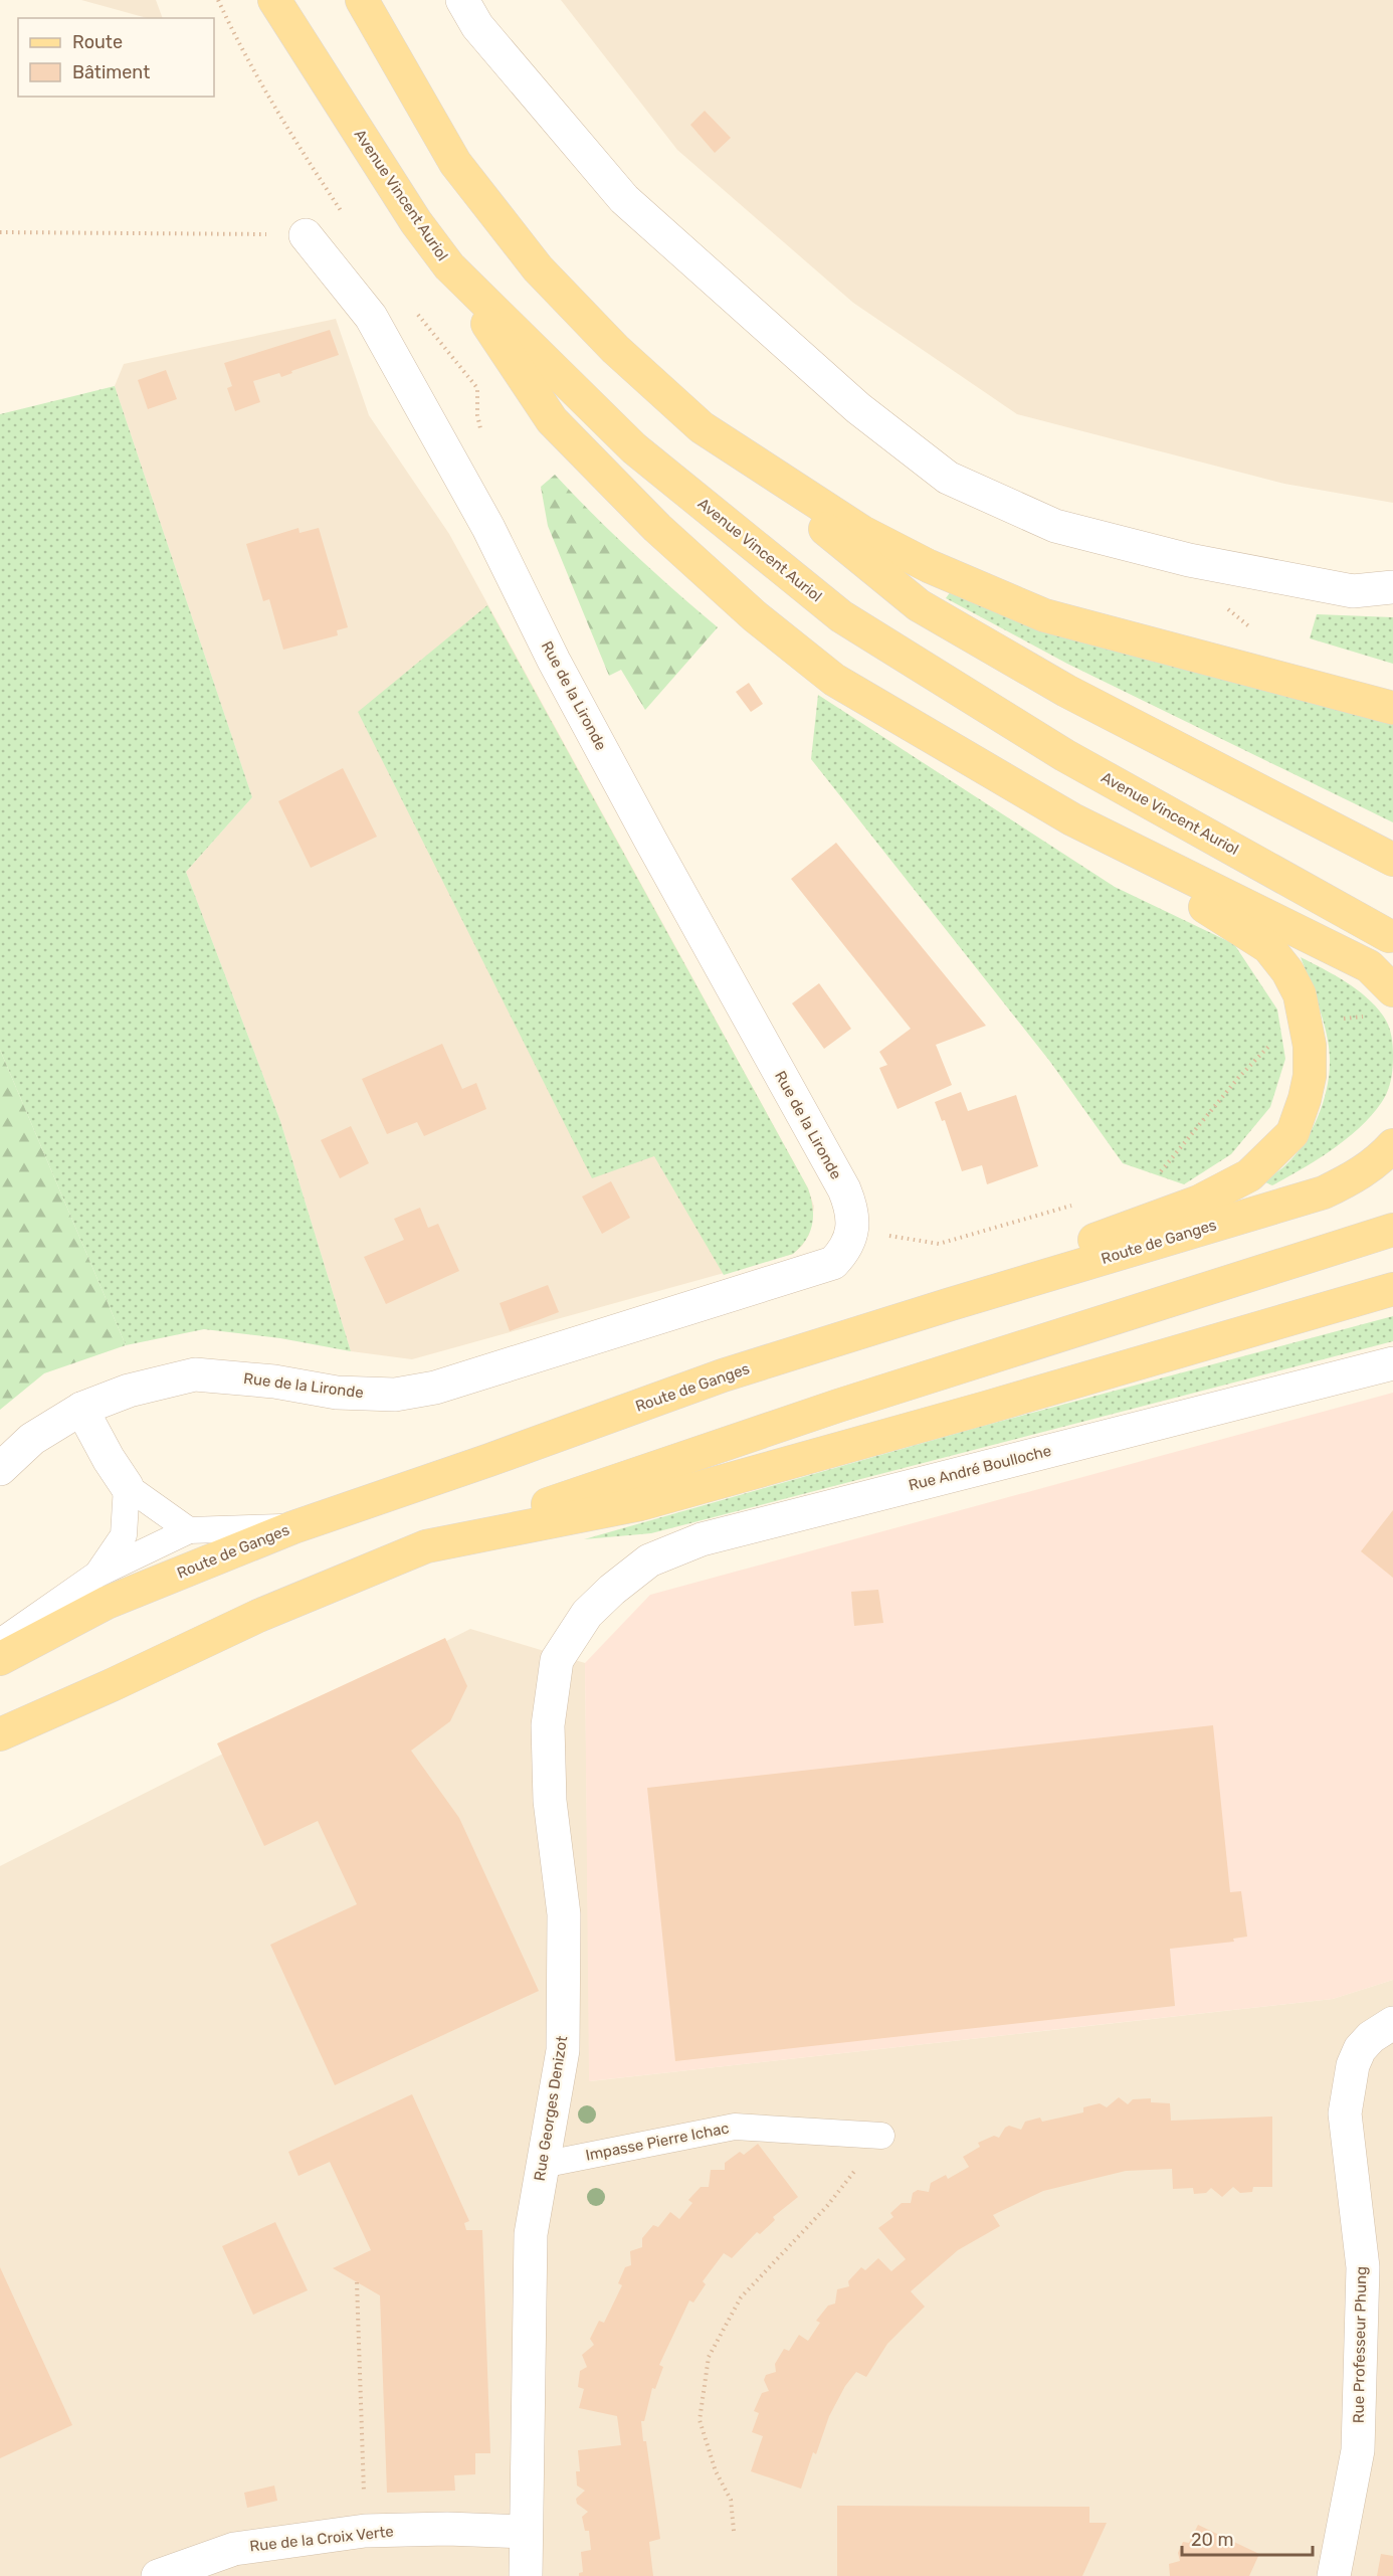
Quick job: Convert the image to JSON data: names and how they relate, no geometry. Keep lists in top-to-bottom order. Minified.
{"streets":{"main road":["Avenue Vincent Auriol","Route de Ganges"],"street":["Rue de la Lironde","Rue André Boulloche","Rue Georges Denizot","Rue Professeur Phung","Rue de la Croix Verte"],"lane":["Impasse Pierre Ichac"]},"crossings":[["Rue André Boulloche","Rue Georges Denizot"],["Rue Georges Denizot","Impasse Pierre Ichac"],["Rue Georges Denizot","Rue de la Croix Verte"]],"legend":["Route","Bâtiment"],"scale_bar":"20 m"}
